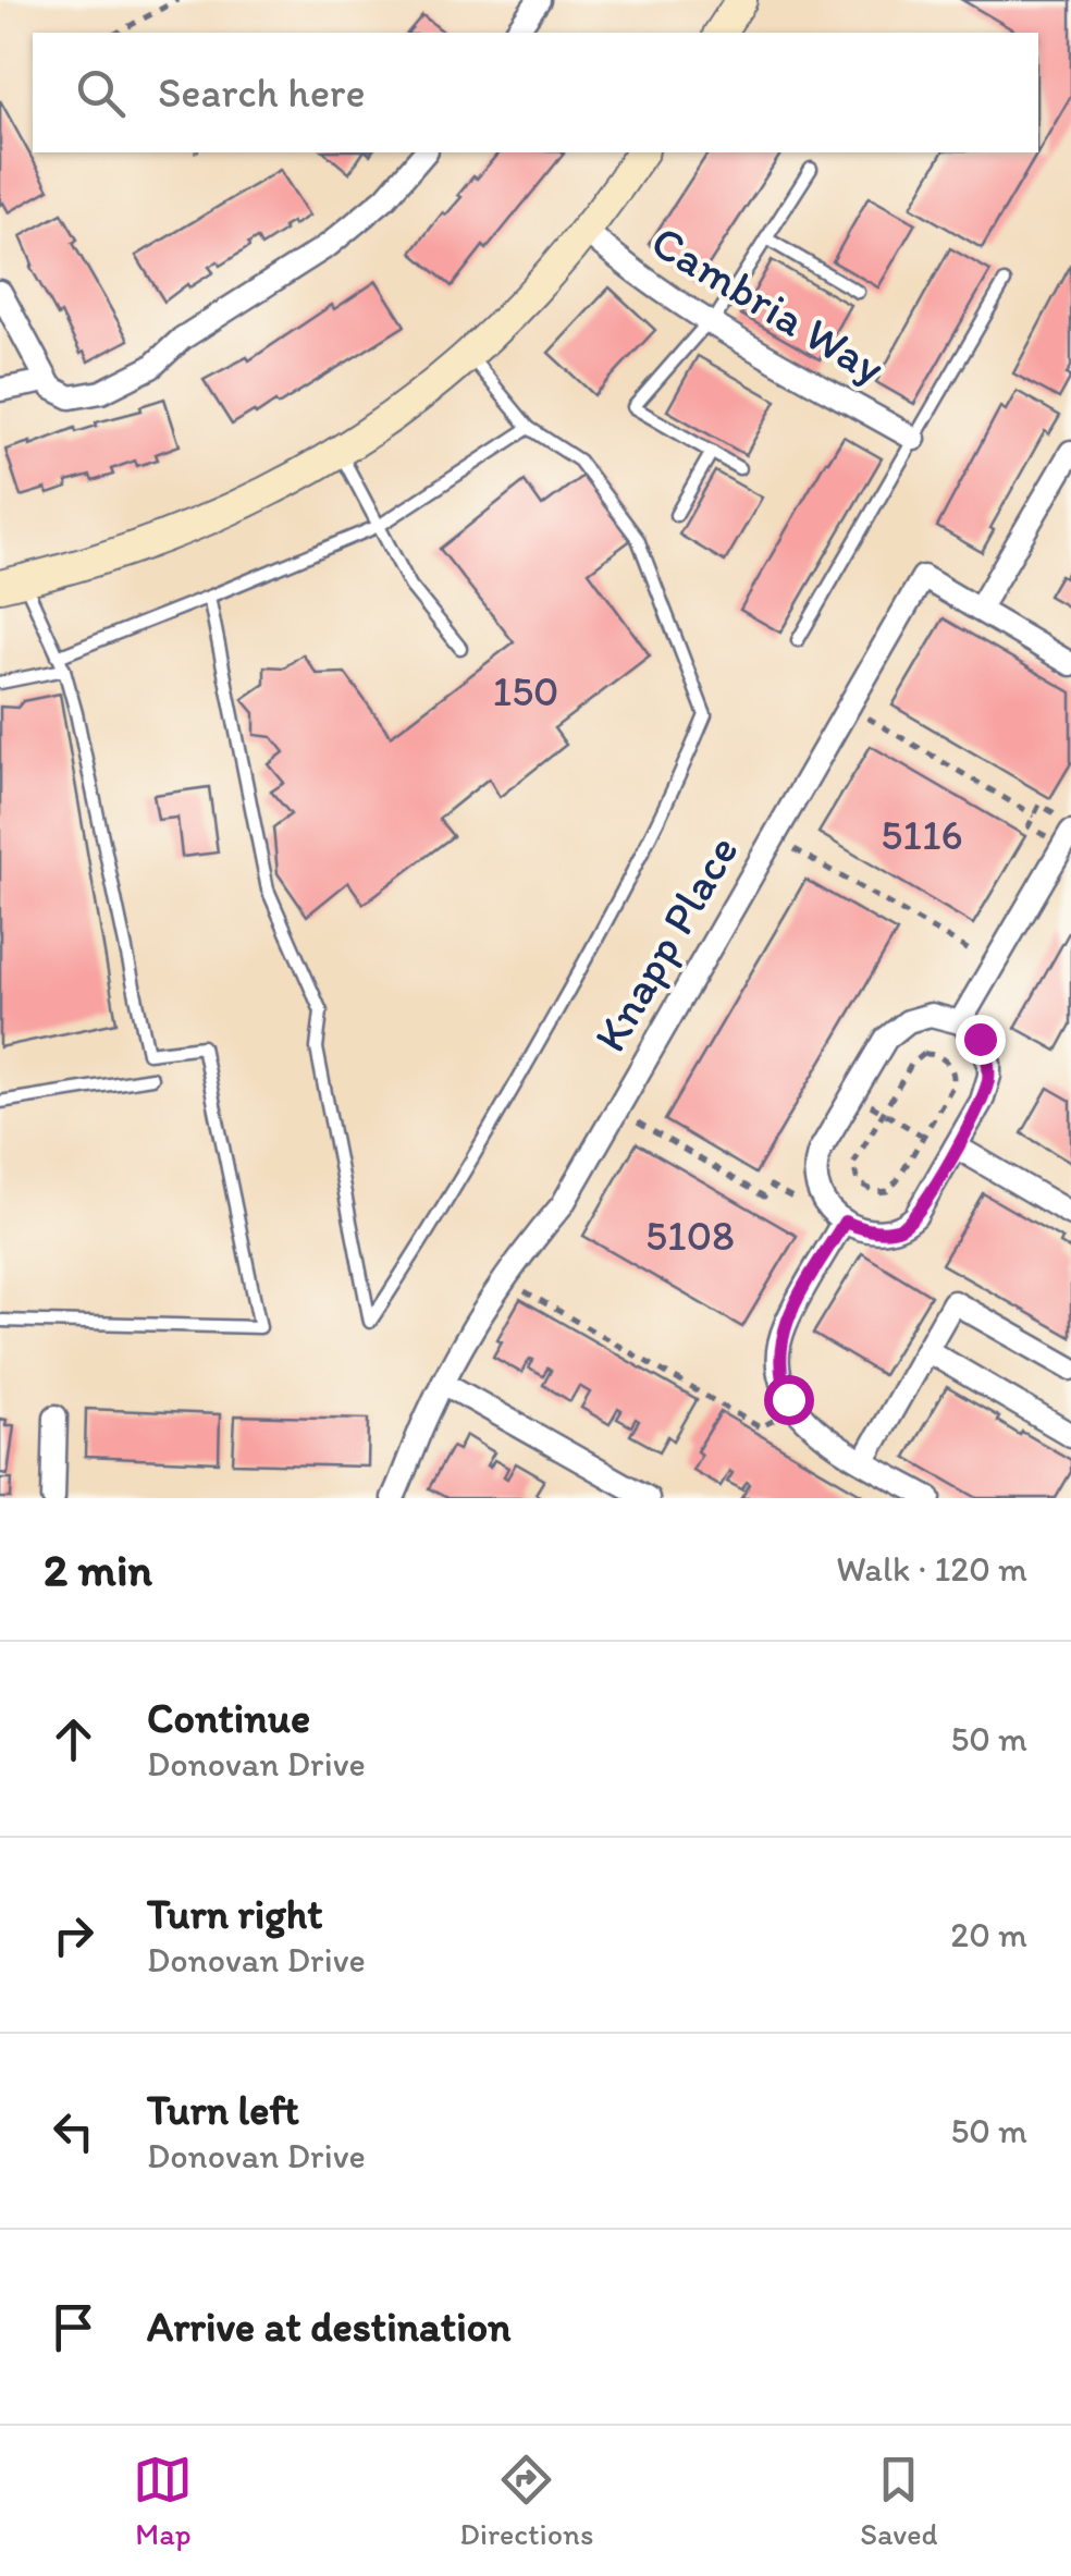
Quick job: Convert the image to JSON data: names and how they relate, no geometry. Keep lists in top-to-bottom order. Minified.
{"streets":{"street":["Cambria Way","Knapp Place"]},"house_numbers":["150","5116","5108"],"page":{"search":"Search here","heading":["2 min","Walk · 120 m"],"list":[["Continue","Donovan Drive","50 m"],["Turn right","Donovan Drive","20 m"],["Turn left","Donovan Drive","50 m"],"Arrive at destination"],"nav":["Map","Directions","Saved"]}}
